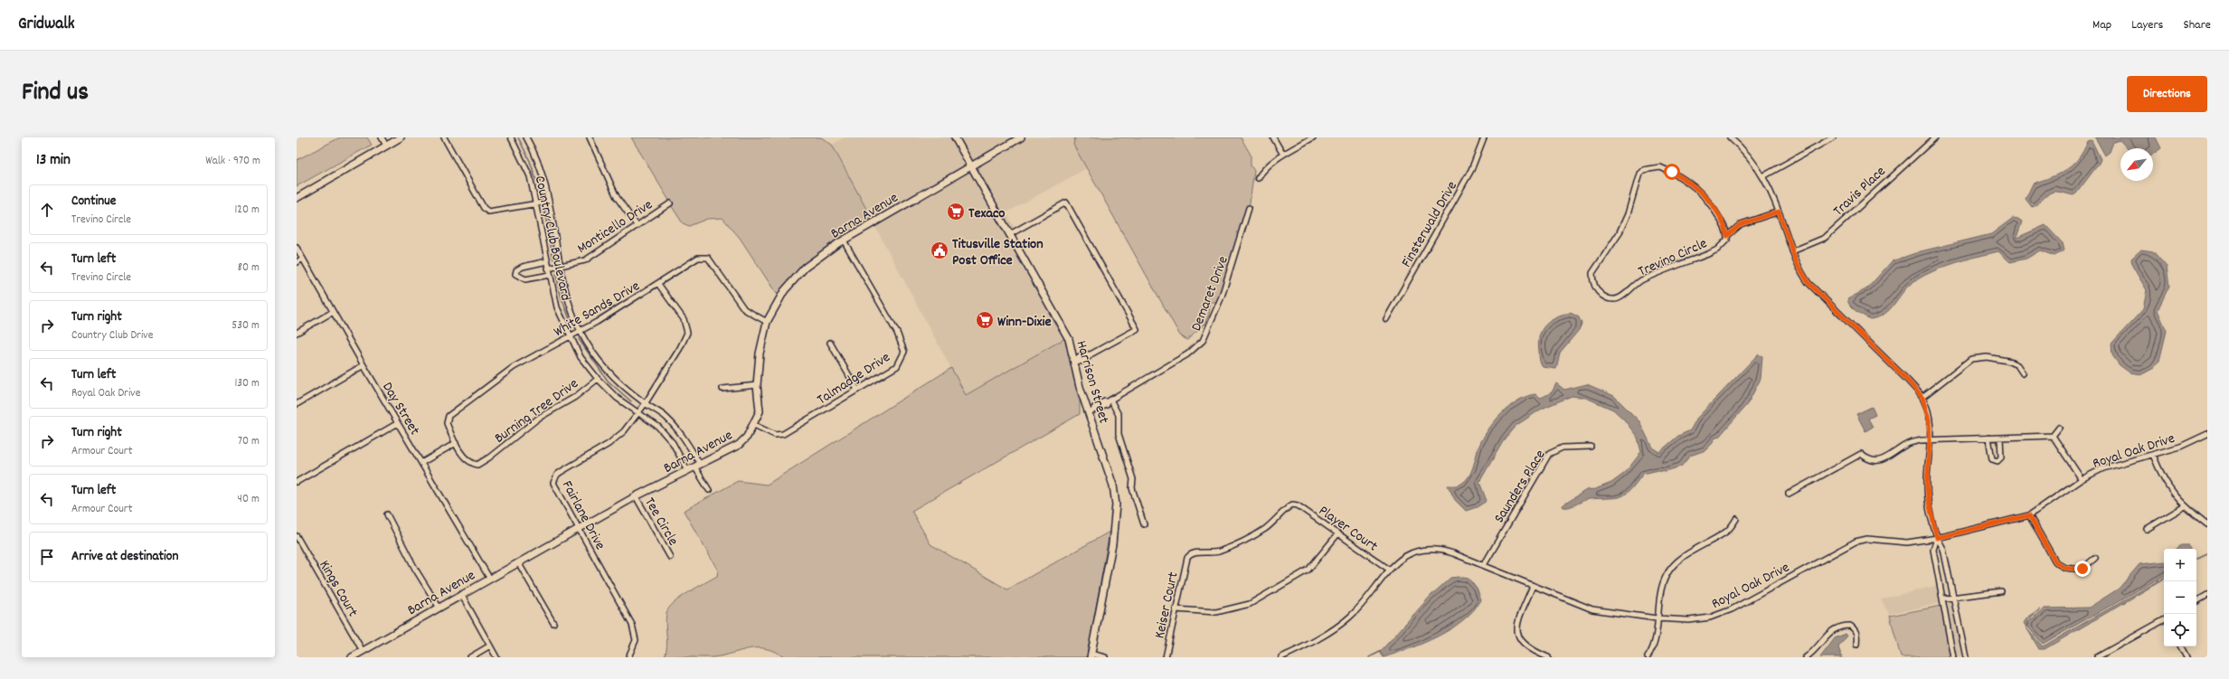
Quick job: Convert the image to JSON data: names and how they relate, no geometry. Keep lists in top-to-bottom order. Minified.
{"streets":{"street":["Travis Place","Barna Avenue","Finsterwald Drive","Monticello Drive","Country Club Boulevard","Trevino Circle","Demaret Drive","White Sands Drive","Talmadge Drive","Harrison Street","Day Street","Burning Tree Drive","Royal Oak Drive","Saunders Place","Fairlane Drive","Tee Circle","Player Court","Kings Court","Keiser Court"]},"crossings":[["Barna Avenue","Country Club Boulevard"],["Barna Avenue","White Sands Drive"],["Barna Avenue","Talmadge Drive"],["Barna Avenue","Harrison Street"],["Barna Avenue","Day Street"],["Barna Avenue","Fairlane Drive"],["Barna Avenue","Tee Circle"],["Barna Avenue","Kings Court"],["Monticello Drive","Country Club Boulevard"],["Country Club Boulevard","White Sands Drive"],["Country Club Boulevard","Burning Tree Drive"],["Country Club Boulevard","Fairlane Drive"],["Demaret Drive","Harrison Street"],["White Sands Drive","Burning Tree Drive"],["White Sands Drive","Fairlane Drive"],["Royal Oak Drive","Saunders Place"],["Royal Oak Drive","Player Court"],["Player Court","Keiser Court"]],"places":{"supermarket":["Texaco","Winn-Dixie"],"public building":["Titusville Station Post Office"]},"north":"bottom left","page":{"header":"Gridwalk","nav":["Map","Layers","Share"],"title":"Find us","buttons":"Directions","heading":["13 min","Walk · 970 m"],"list":[["Continue","Trevino Circle","120 m"],["Turn left","Trevino Circle","80 m"],["Turn right","Country Club Drive","530 m"],["Turn left","Royal Oak Drive","130 m"],["Turn right","Armour Court","70 m"],["Turn left","Armour Court","40 m"],"Arrive at destination"],"map_buttons":["+","−"]}}
